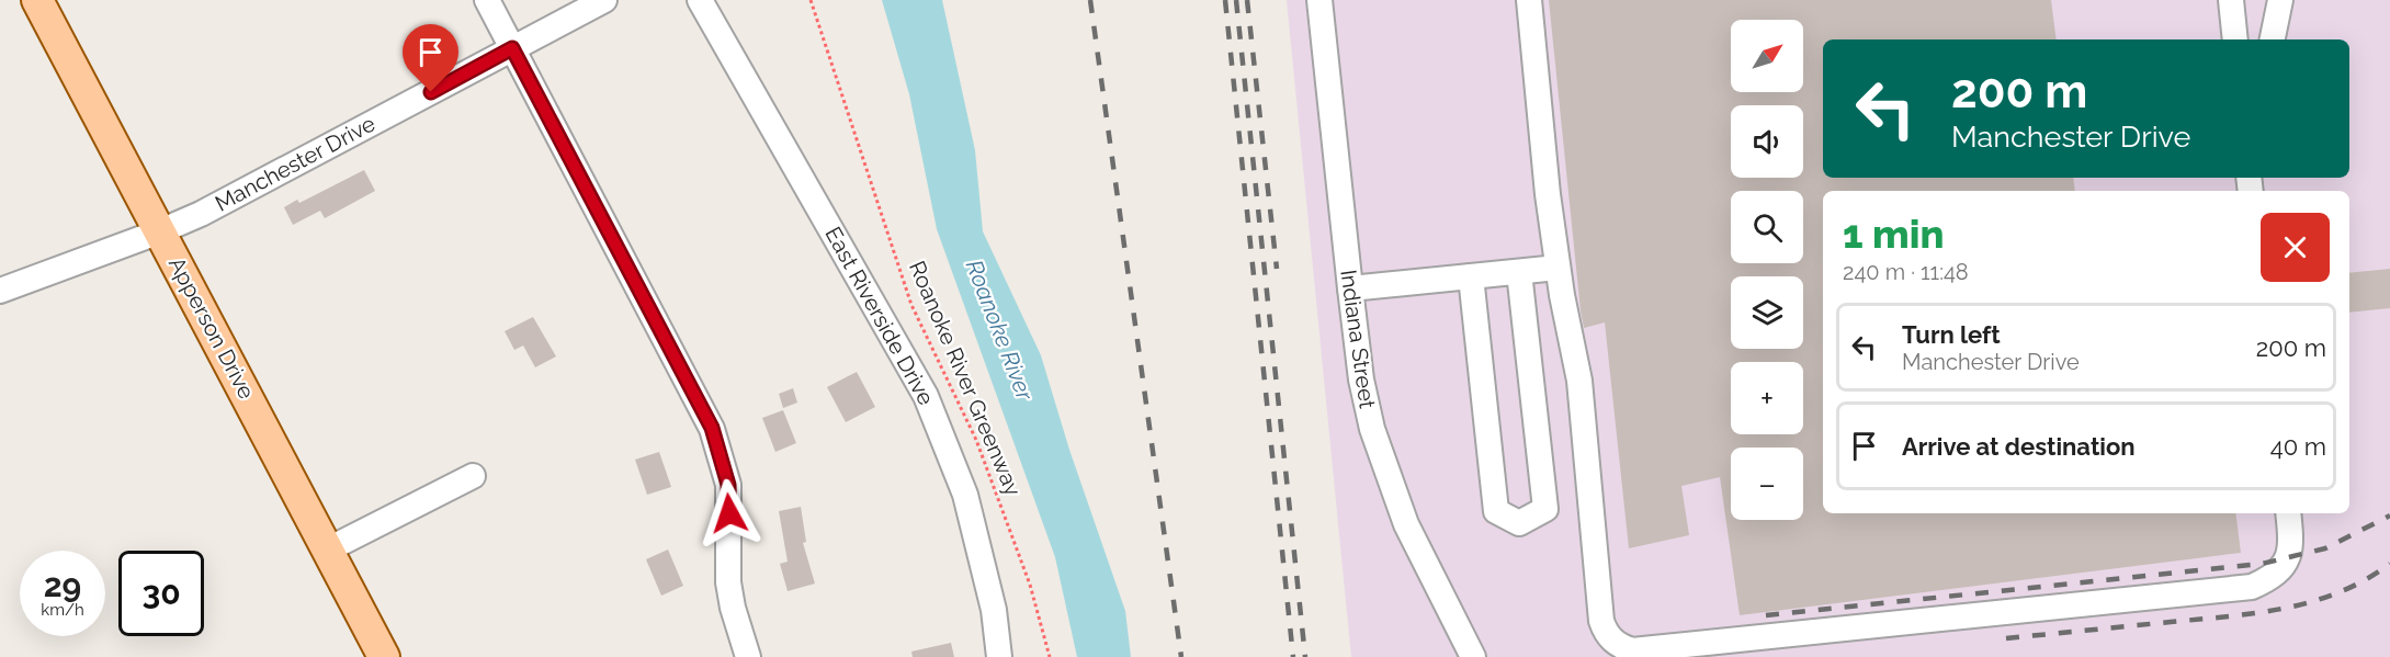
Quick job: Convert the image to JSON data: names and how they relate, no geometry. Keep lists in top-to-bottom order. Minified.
{"streets":{"main road":["Apperson Drive"],"street":["Manchester Drive","East Riverside Drive","Indiana Street"],"path":["Roanoke River Greenway"]},"crossings":[["Manchester Drive","Apperson Drive"]],"water":["Roanoke River"],"north":"top right","page":{"map_buttons":["+","−"],"turn":["200 m","Manchester Drive"],"heading":["1 min","240 m · 11:48"],"list":[{"name":"Turn left","note":"Manchester Drive","value":"200 m"},{"name":"Arrive at destination","value":"40 m"}],"speed":"29 km/h","limit":"30"}}
